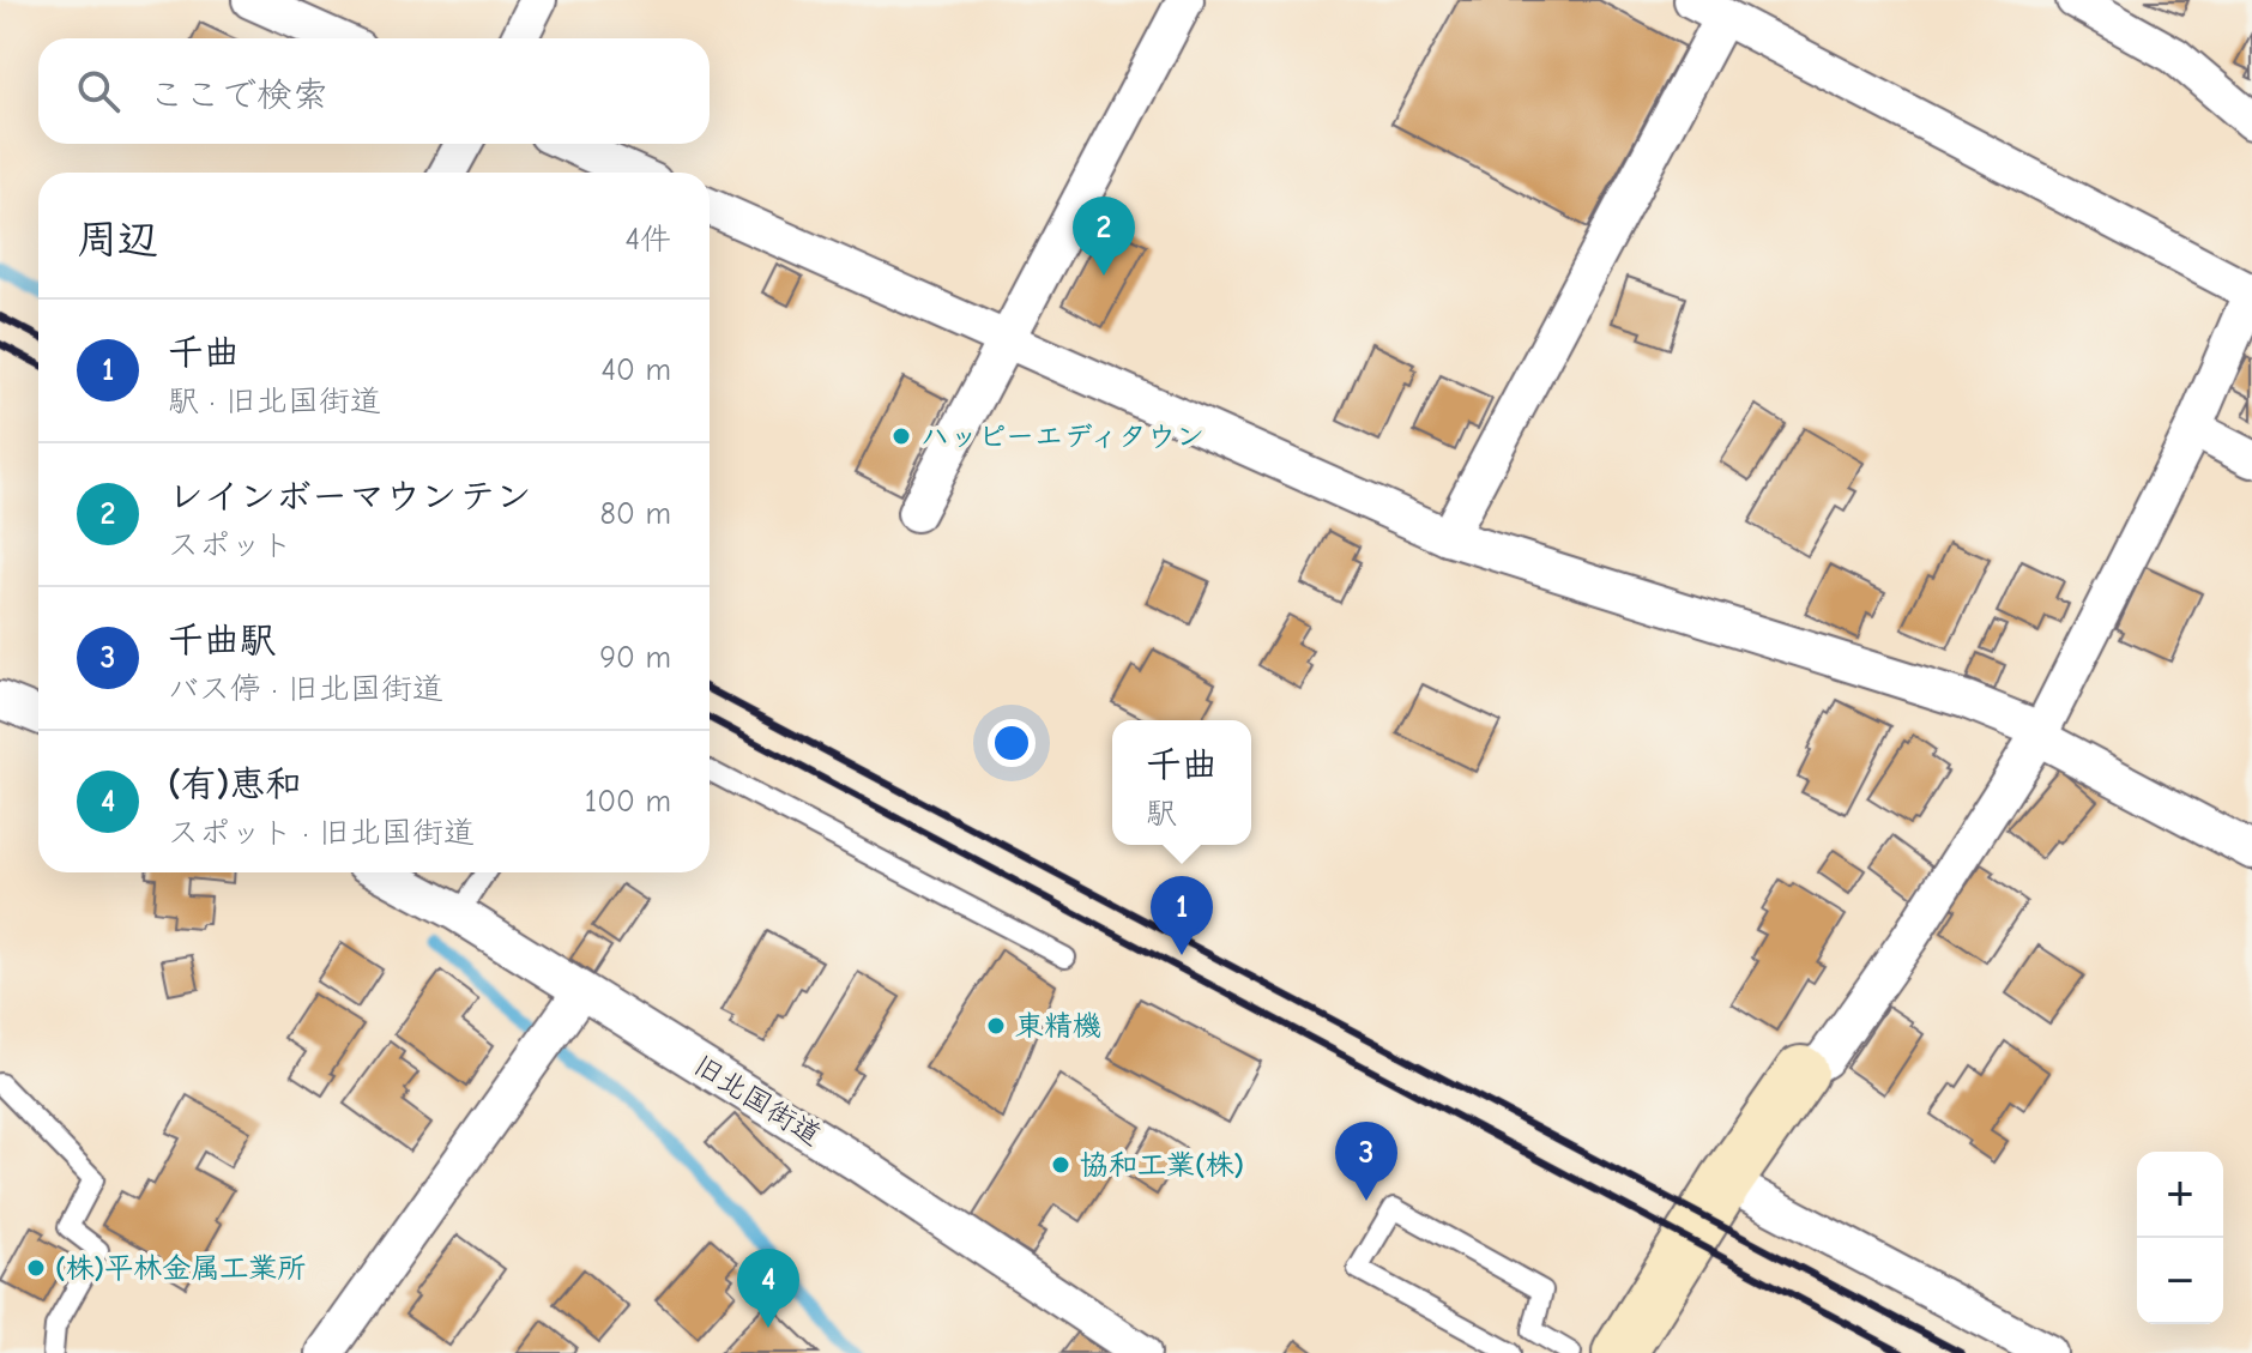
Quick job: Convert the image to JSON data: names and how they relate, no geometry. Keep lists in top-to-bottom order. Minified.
{"streets":{"street":["旧北国街道"]},"places":["ハッピーエディタウン","東精機","協和工業(株)","(株)平林金属工業所"],"page":{"search":"ここで検索","heading":["周辺","4件"],"pins":["2","1","3","4"],"list":[{"mark":"1","name":"千曲","note":"駅 · 旧北国街道","value":"40 m"},{"mark":"2","name":"レインボーマウンテン","note":"スポット","value":"80 m"},{"mark":"3","name":"千曲駅","note":"バス停 · 旧北国街道","value":"90 m"},{"mark":"4","name":"(有)恵和","note":"スポット · 旧北国街道","value":"100 m"}],"popup":["千曲","駅"],"map_buttons":["+","−"]}}
